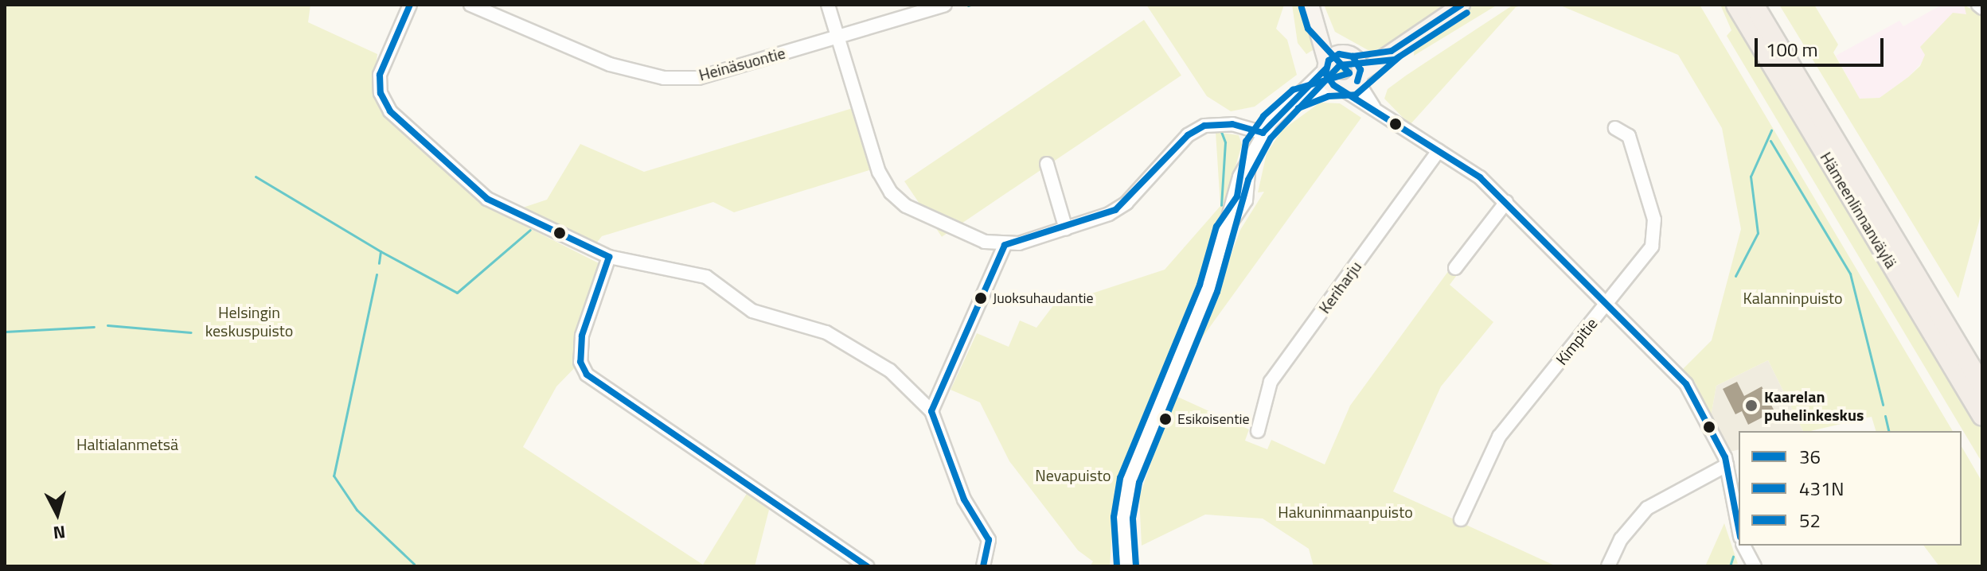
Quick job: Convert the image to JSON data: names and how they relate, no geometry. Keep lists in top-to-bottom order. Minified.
{"streets":{"highway":["Hämeenlinnanväylä"],"street":["Heinäsuontie","Keriharju","Kimpitie"]},"parks":["Kalanninpuisto","Helsingin keskuspuisto","Haltialanmetsä","Nevapuisto","Hakuninmaanpuisto"],"places":["Juoksuhaudantie","Kaarelan puhelinkeskus","Esikoisentie"],"lines":["transit line 36","transit line 52","transit line 431N"],"legend":["36","431N","52"],"scale_bar":"100 m","north":"bottom"}
